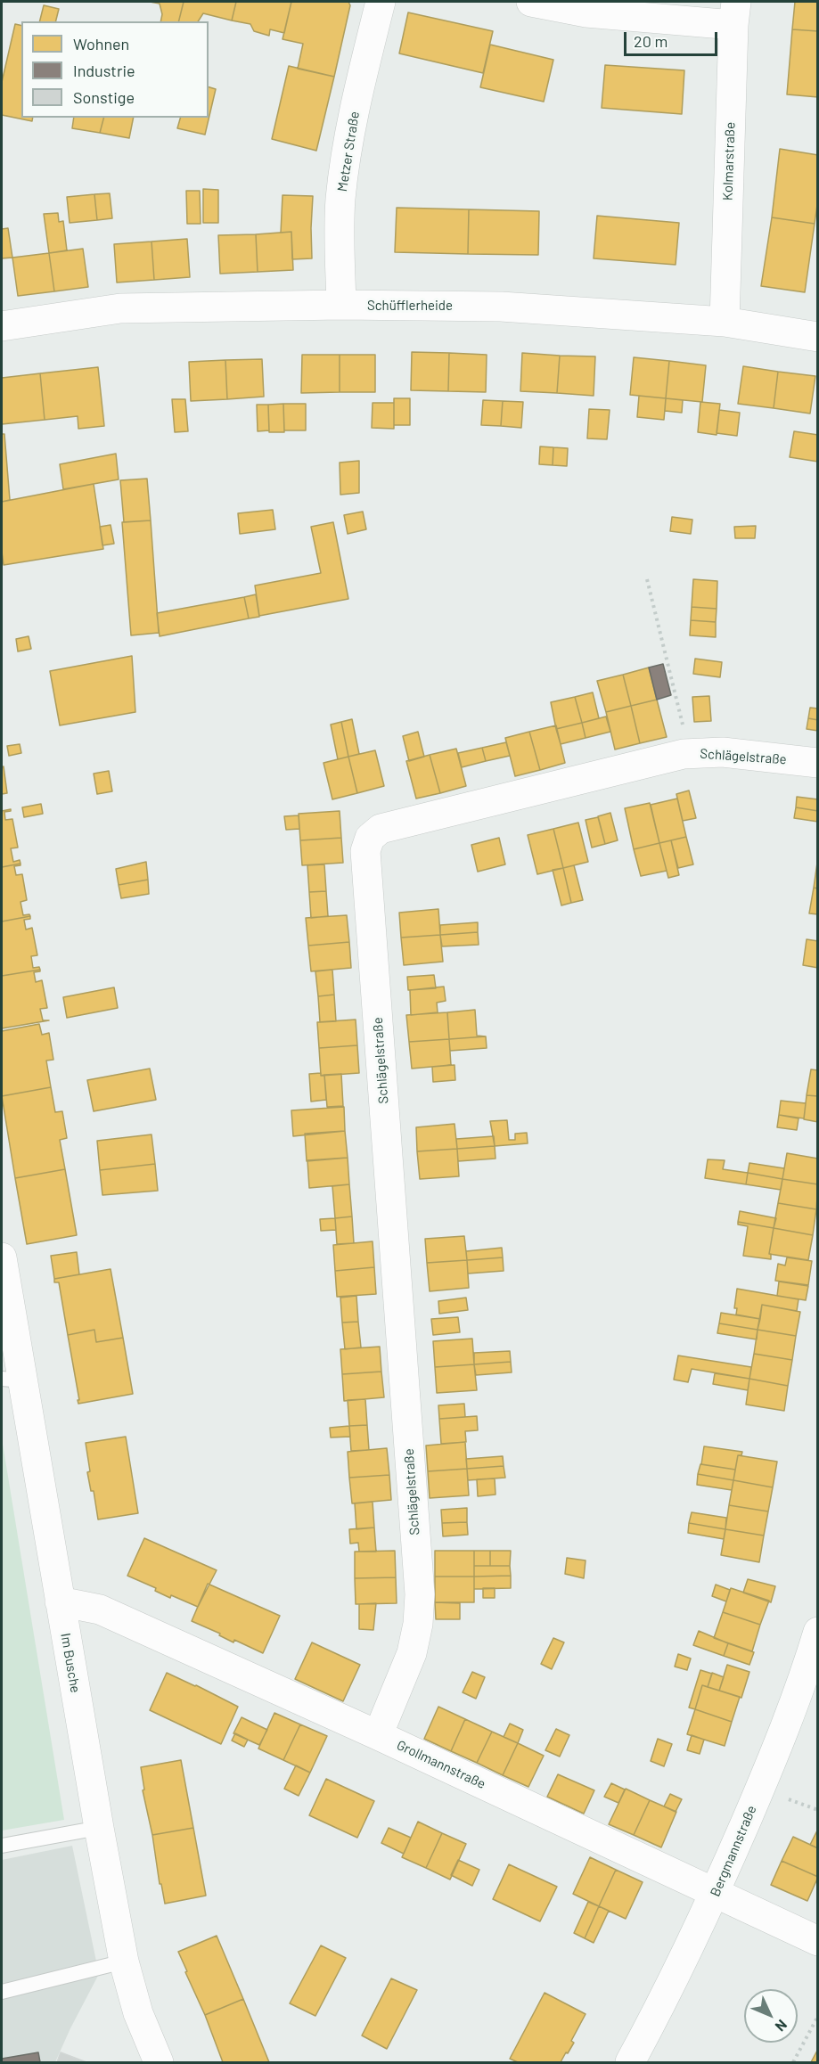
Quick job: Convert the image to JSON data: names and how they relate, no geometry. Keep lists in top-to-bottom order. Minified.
{"streets":{"street":["Metzer Straße","Kolmarstraße","Schüfflerheide","Schlägelstraße","Im Busche","Grollmannstraße","Bergmannstraße"]},"crossings":[["Metzer Straße","Schüfflerheide"],["Kolmarstraße","Schüfflerheide"],["Schlägelstraße","Grollmannstraße"],["Im Busche","Grollmannstraße"],["Grollmannstraße","Bergmannstraße"]],"legend":["Wohnen","Industrie","Sonstige"],"scale_bar":"20 m","north":"bottom right"}
